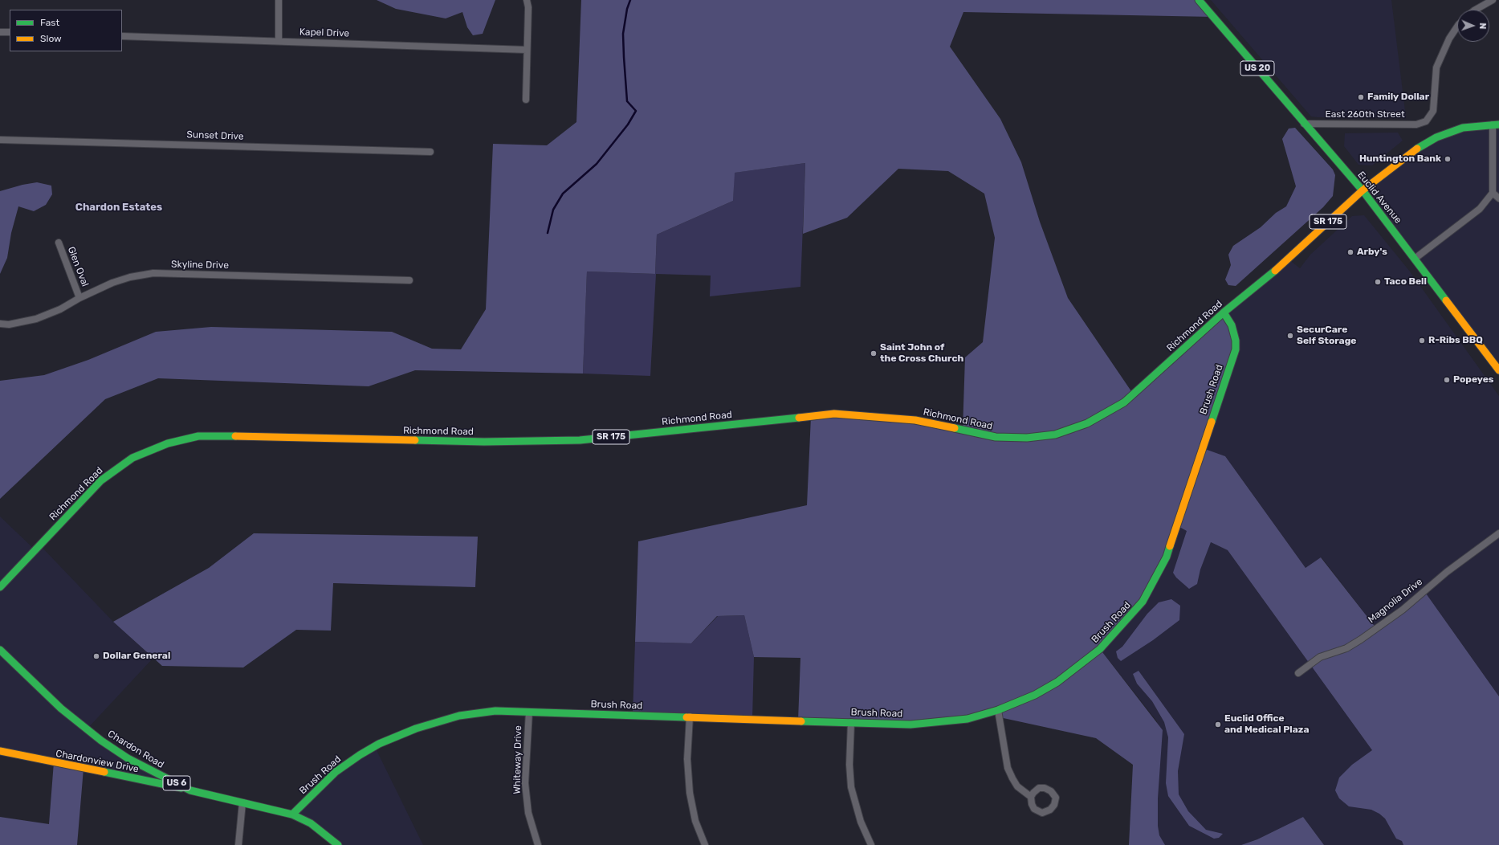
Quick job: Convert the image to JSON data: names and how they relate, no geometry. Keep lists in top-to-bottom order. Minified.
{"streets":{"main road":["US 20","Euclid Avenue","SR 175","Richmond Road","Brush Road","Chardon Road","Chardonview Drive","US 6"],"street":["Kapel Drive","East 260th Street","Sunset Drive","Skyline Drive","Glen Oval","Magnolia Drive","Whiteway Drive"]},"crossings":[["East 260th Street","Euclid Avenue"],["Euclid Avenue","SR 175"],["Euclid Avenue","Richmond Road"],["SR 175","Richmond Road"],["Skyline Drive","Glen Oval"],["Richmond Road","Brush Road"],["Brush Road","Chardon Road"],["Brush Road","Whiteway Drive"],["Chardon Road","Chardonview Drive"]],"districts":["Chardon Estates"],"places":["Family Dollar","Huntington Bank","Arby's","Taco Bell","SecurCare Self Storage","R-Ribs BBQ","Saint John of the Cross Church","Popeyes","Dollar General","Euclid Office and Medical Plaza"],"legend":["Fast","Slow"],"north":"right"}
